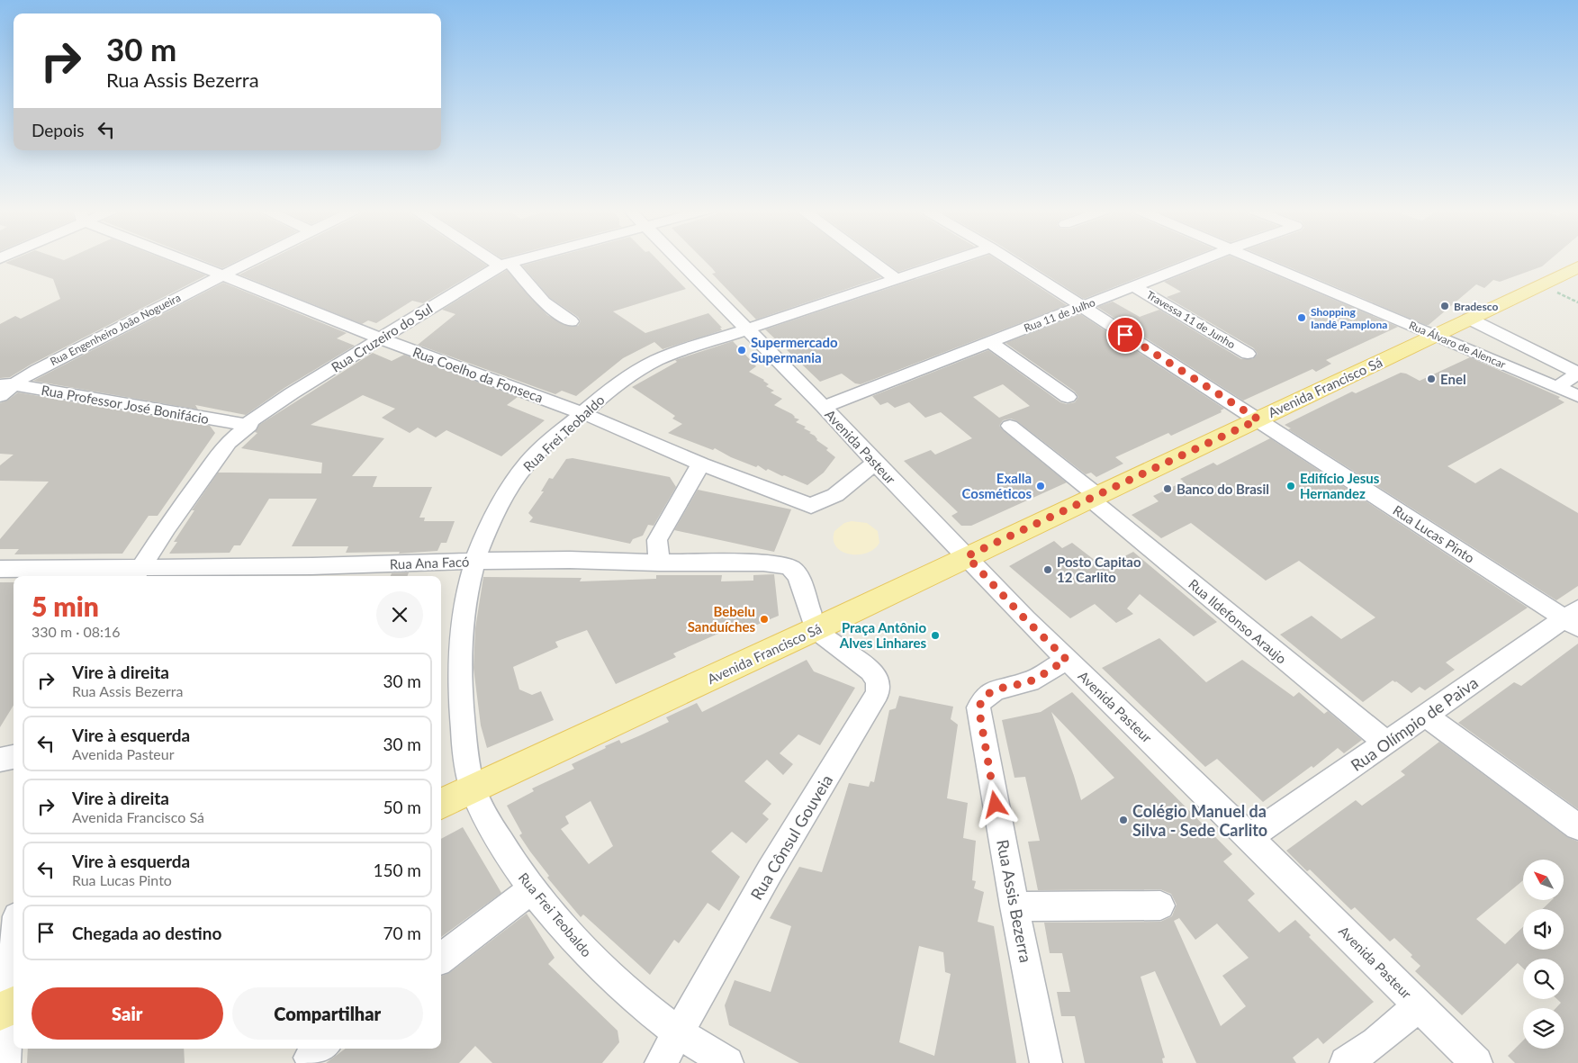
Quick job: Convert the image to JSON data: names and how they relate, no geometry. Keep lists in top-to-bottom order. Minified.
{"streets":{"main road":["Avenida Francisco Sá"],"street":["Rua 11 de Julho","Travessa 11 de Junho","Rua Engenheiro João Nogueira","Rua Cruzeiro do Sul","Rua Álvaro de Alencar","Rua Coelho da Fonseca","Rua Professor José Bonifácio","Rua Frei Teobaldo","Avenida Pasteur","Rua Lucas Pinto","Rua Ana Facó","Rua Ildefonso Araujo","Rua Olímpio de Paiva","Rua Cônsul Gouveia","Rua Assis Bezerra"]},"crossings":[["Rua 11 de Julho","Travessa 11 de Junho"],["Rua 11 de Julho","Avenida Pasteur"],["Rua 11 de Julho","Rua Lucas Pinto"],["Rua Engenheiro João Nogueira","Rua Coelho da Fonseca"],["Rua Engenheiro João Nogueira","Rua Professor José Bonifácio"],["Rua Cruzeiro do Sul","Rua Coelho da Fonseca"],["Rua Cruzeiro do Sul","Rua Professor José Bonifácio"],["Rua Cruzeiro do Sul","Rua Ana Facó"],["Rua Álvaro de Alencar","Avenida Francisco Sá"],["Rua Coelho da Fonseca","Rua Frei Teobaldo"],["Rua Coelho da Fonseca","Avenida Pasteur"],["Avenida Francisco Sá","Rua Frei Teobaldo"],["Avenida Francisco Sá","Avenida Pasteur"],["Avenida Francisco Sá","Rua Lucas Pinto"],["Avenida Francisco Sá","Rua Ana Facó"],["Avenida Francisco Sá","Rua Ildefonso Araujo"],["Avenida Francisco Sá","Rua Cônsul Gouveia"],["Rua Frei Teobaldo","Avenida Pasteur"],["Rua Frei Teobaldo","Rua Ana Facó"],["Rua Frei Teobaldo","Rua Cônsul Gouveia"],["Avenida Pasteur","Rua Olímpio de Paiva"],["Avenida Pasteur","Rua Assis Bezerra"],["Rua Lucas Pinto","Rua Olímpio de Paiva"],["Rua Ana Facó","Rua Cônsul Gouveia"],["Rua Ildefonso Araujo","Rua Olímpio de Paiva"]],"places":["Bradesco","Shopping Iandê Pamplona","Supermercado Supermania","Enel","Exalla Cosméticos","Edifício Jesus Hernandez","Banco do Brasil","Posto Capitao 12 Carlito","Bebelu Sanduíches","Praça Antônio Alves Linhares","Colégio Manuel da Silva - Sede Carlito"],"north":"top left","page":{"turn":["30 m","Rua Assis Bezerra"],"then":"Depois","heading":["5 min","330 m · 08:16"],"list":[{"name":"Vire à direita","note":"Rua Assis Bezerra","value":"30 m"},{"name":"Vire à esquerda","note":"Avenida Pasteur","value":"30 m"},{"name":"Vire à direita","note":"Avenida Francisco Sá","value":"50 m"},{"name":"Vire à esquerda","note":"Rua Lucas Pinto","value":"150 m"},{"name":"Chegada ao destino","value":"70 m"}],"buttons":["Sair","Compartilhar"]}}
